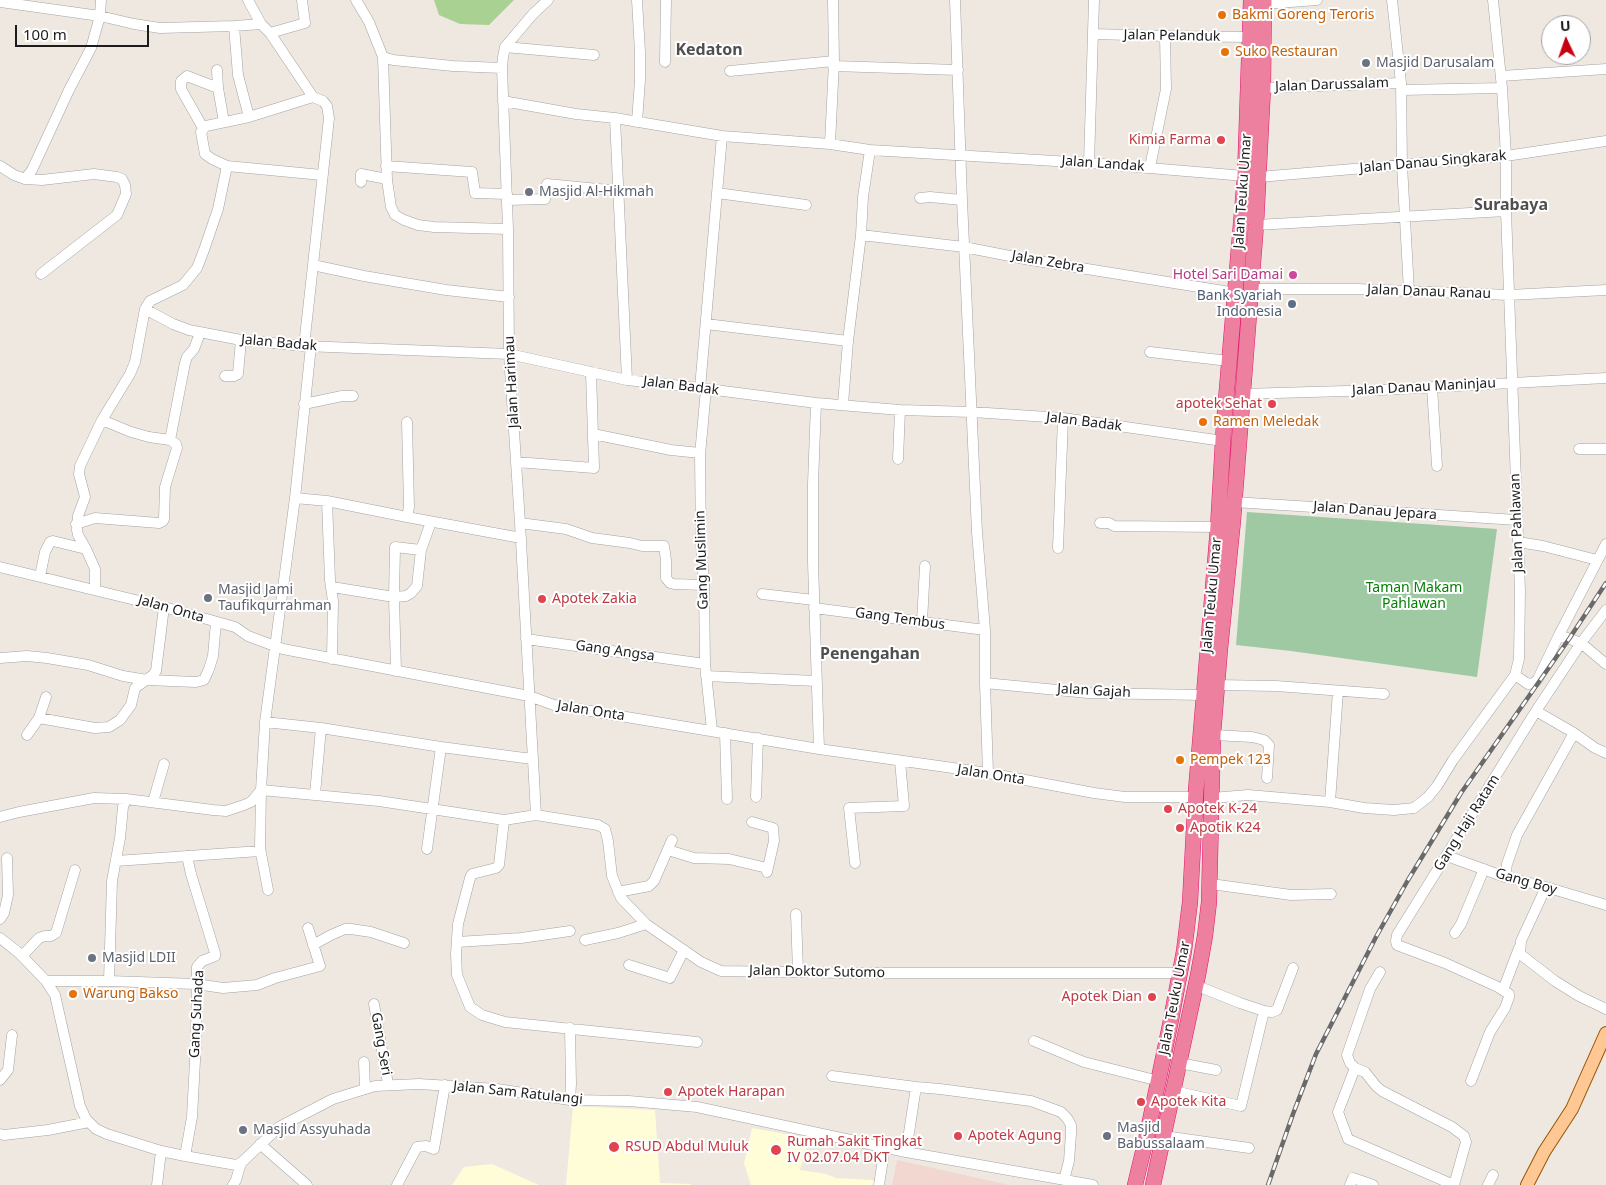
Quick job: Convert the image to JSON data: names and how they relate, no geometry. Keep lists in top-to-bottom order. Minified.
{"streets":{"highway":["Jalan Teuku Umar"],"street":["Jalan Pelanduk","Jalan Darussalam","Jalan Danau Singkarak","Jalan Landak","Jalan Zebra","Jalan Danau Ranau","Jalan Badak","Jalan Harimau","Jalan Danau Maninjau","Jalan Danau Jepara","Jalan Pahlawan","Gang Muslimin","Jalan Onta","Gang Tembus","Gang Angsa","Jalan Gajah","Gang Haji Ratam","Gang Boy","Jalan Doktor Sutomo","Gang Suhada","Gang Seri","Jalan Sam Ratulangi"]},"crossings":[["Jalan Pelanduk","Jalan Teuku Umar"],["Jalan Darussalam","Jalan Teuku Umar"],["Jalan Darussalam","Jalan Pahlawan"],["Jalan Danau Singkarak","Jalan Landak"],["Jalan Danau Singkarak","Jalan Teuku Umar"],["Jalan Danau Singkarak","Jalan Pahlawan"],["Jalan Landak","Jalan Teuku Umar"],["Jalan Landak","Jalan Harimau"],["Jalan Landak","Gang Muslimin"],["Jalan Teuku Umar","Jalan Zebra"],["Jalan Teuku Umar","Jalan Danau Ranau"],["Jalan Teuku Umar","Jalan Badak"],["Jalan Teuku Umar","Jalan Danau Maninjau"],["Jalan Teuku Umar","Jalan Danau Jepara"],["Jalan Teuku Umar","Jalan Pahlawan"],["Jalan Teuku Umar","Jalan Onta"],["Jalan Teuku Umar","Jalan Gajah"],["Jalan Teuku Umar","Jalan Doktor Sutomo"],["Jalan Danau Ranau","Jalan Pahlawan"],["Jalan Badak","Jalan Harimau"],["Jalan Badak","Gang Muslimin"],["Jalan Harimau","Jalan Onta"],["Jalan Harimau","Gang Angsa"],["Jalan Harimau","Jalan Doktor Sutomo"],["Jalan Danau Maninjau","Jalan Pahlawan"],["Jalan Danau Jepara","Jalan Pahlawan"],["Gang Muslimin","Jalan Onta"],["Gang Muslimin","Gang Angsa"],["Gang Haji Ratam","Gang Boy"],["Gang Seri","Jalan Sam Ratulangi"]],"districts":["Kedaton","Surabaya","Penengahan"],"parks":["Taman Makam Pahlawan"],"places":["Bakmi Goreng Teroris","Suko Restauran","Masjid Darusalam","Kimia Farma","Masjid Al-Hikmah","Hotel Sari Damai","Bank Syariah Indonesia","apotek Sehat","Ramen Meledak","Masjid Jami Taufikqurrahman","Apotek Zakia","Pempek 123","Apotek K-24","Apotik K24","Masjid LDII","Warung Bakso","Apotek Dian","Apotek Harapan","Apotek Kita","Masjid Assyuhada","Apotek Agung","Masjid Babussalaam","RSUD Abdul Muluk","Rumah Sakit Tingkat IV 02.07.04 DKT"],"scale_bar":"100 m","north":"top"}
